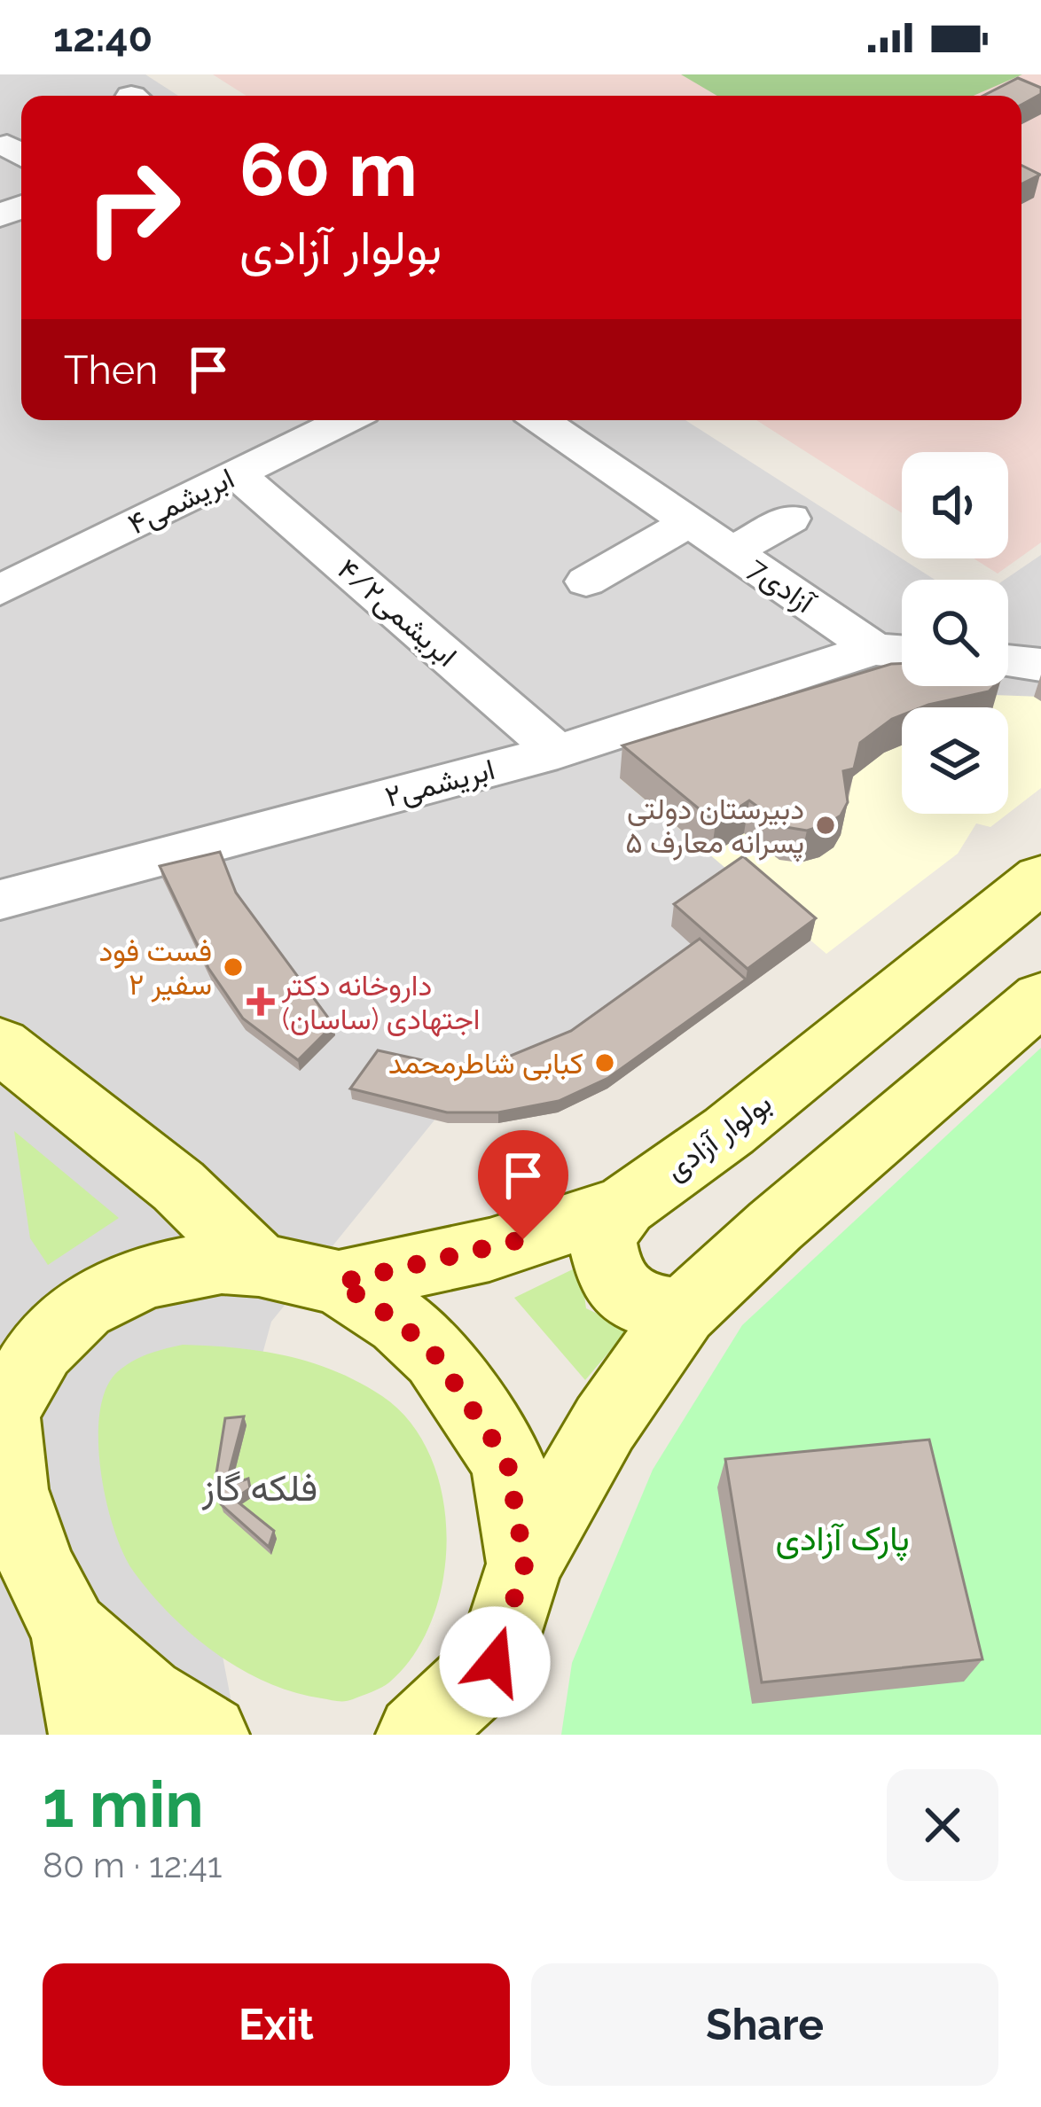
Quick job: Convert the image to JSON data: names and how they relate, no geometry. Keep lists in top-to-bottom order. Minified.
{"streets":{"main road":["بولوار آزادی"],"street":["ابریشمی۴","7آزادی","ابریشمی۴/۲","ابریشمی۲"]},"crossings":[["ابریشمی۴","ابریشمی۴/۲"],["7آزادی","ابریشمی۲"],["ابریشمی۴/۲","ابریشمی۲"]],"districts":["فلکه گاز"],"parks":["پارک آزادی"],"places":{"other":["دبیرستان دولتی پسرانه معارف ۵","فست فود سفیر ۲","کبابی شاطرمحمد"],"health":["داروخانه دکتر اجتهادی (ساسان)"]},"page":{"status":"12:40","turn":["60 m","بولوار آزادی"],"then":"Then","heading":["1 min","80 m · 12:41"],"buttons":["Exit","Share"]}}
